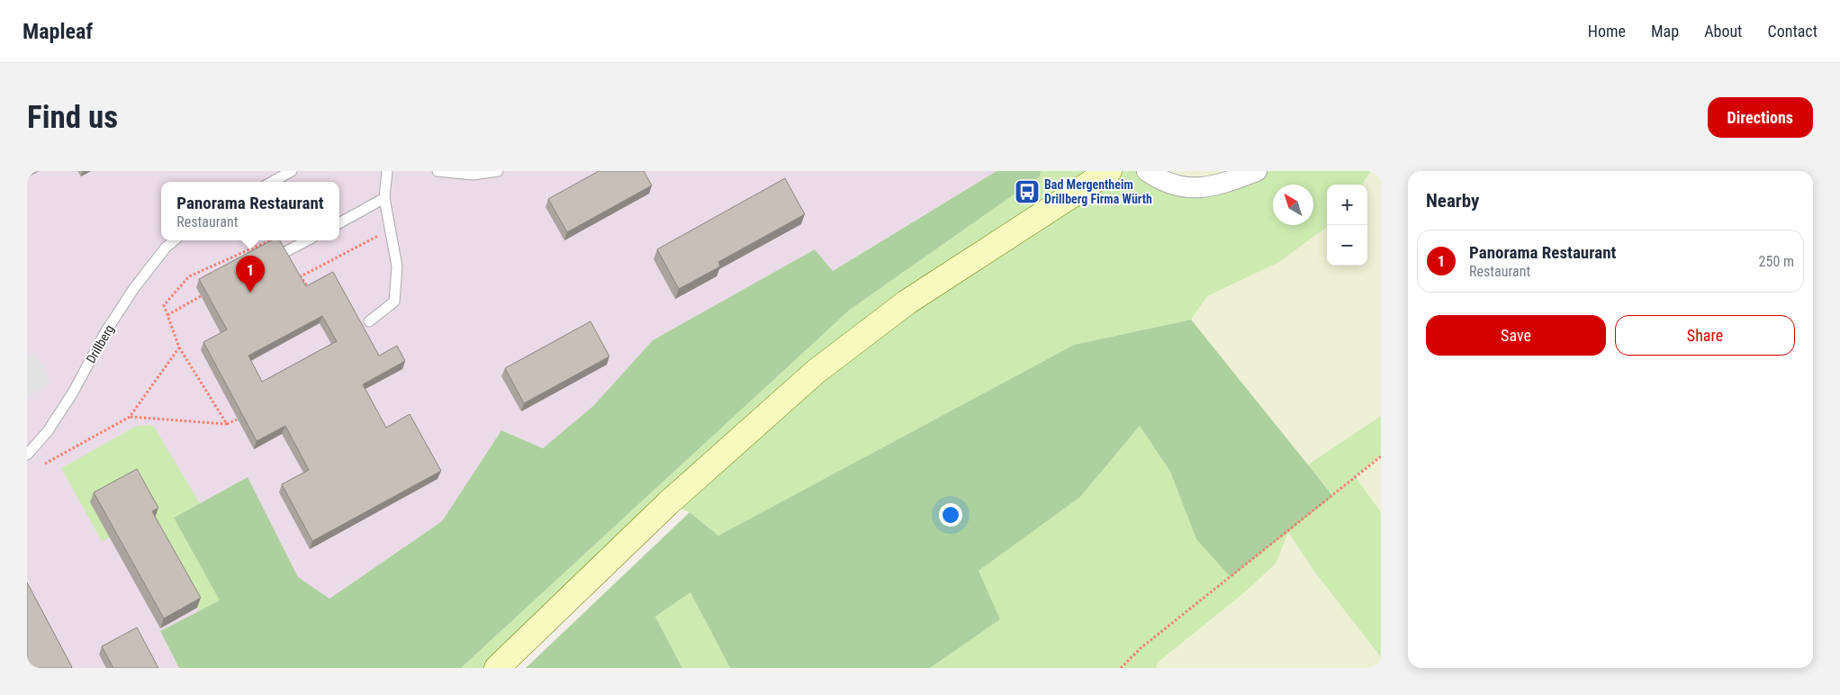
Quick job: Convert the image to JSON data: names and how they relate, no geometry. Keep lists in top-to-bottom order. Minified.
{"streets":{"lane":["Drillberg"]},"places":{"bus stop":["Bad Mergentheim Drillberg Firma Würth"]},"north":"top left","page":{"header":"Mapleaf","nav":["Home","Map","About","Contact"],"buttons":["Directions",["Save","Share"]],"title":"Find us","heading":"Nearby","popup":["Panorama Restaurant","Restaurant"],"map_buttons":["+","−"],"list":[{"mark":"1","name":"Panorama Restaurant","note":"Restaurant","value":"250 m"}],"pins":"1"}}
